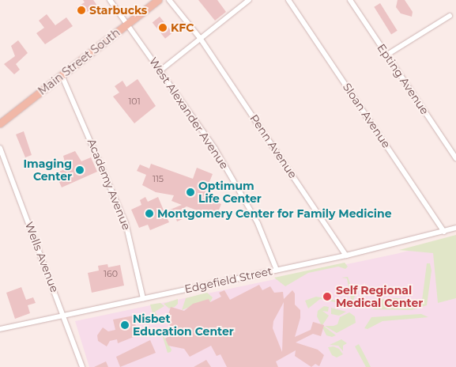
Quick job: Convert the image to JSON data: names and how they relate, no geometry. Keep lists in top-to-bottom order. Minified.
{"streets":{"main road":["Main Street South"],"street":["Epting Avenue","West Alexander Avenue","Sloan Avenue","Penn Avenue","Academy Avenue","Wells Avenue","Edgefield Street"]},"crossings":[["Main Street South","West Alexander Avenue"],["Main Street South","Academy Avenue"],["West Alexander Avenue","Edgefield Street"],["Sloan Avenue","Edgefield Street"],["Penn Avenue","Edgefield Street"],["Academy Avenue","Edgefield Street"],["Wells Avenue","Edgefield Street"]],"places":["Starbucks","KFC","Imaging Center","Optimum Life Center","Montgomery Center for Family Medicine","Self Regional Medical Center","Nisbet Education Center"],"house_numbers":["101","115","160"]}
